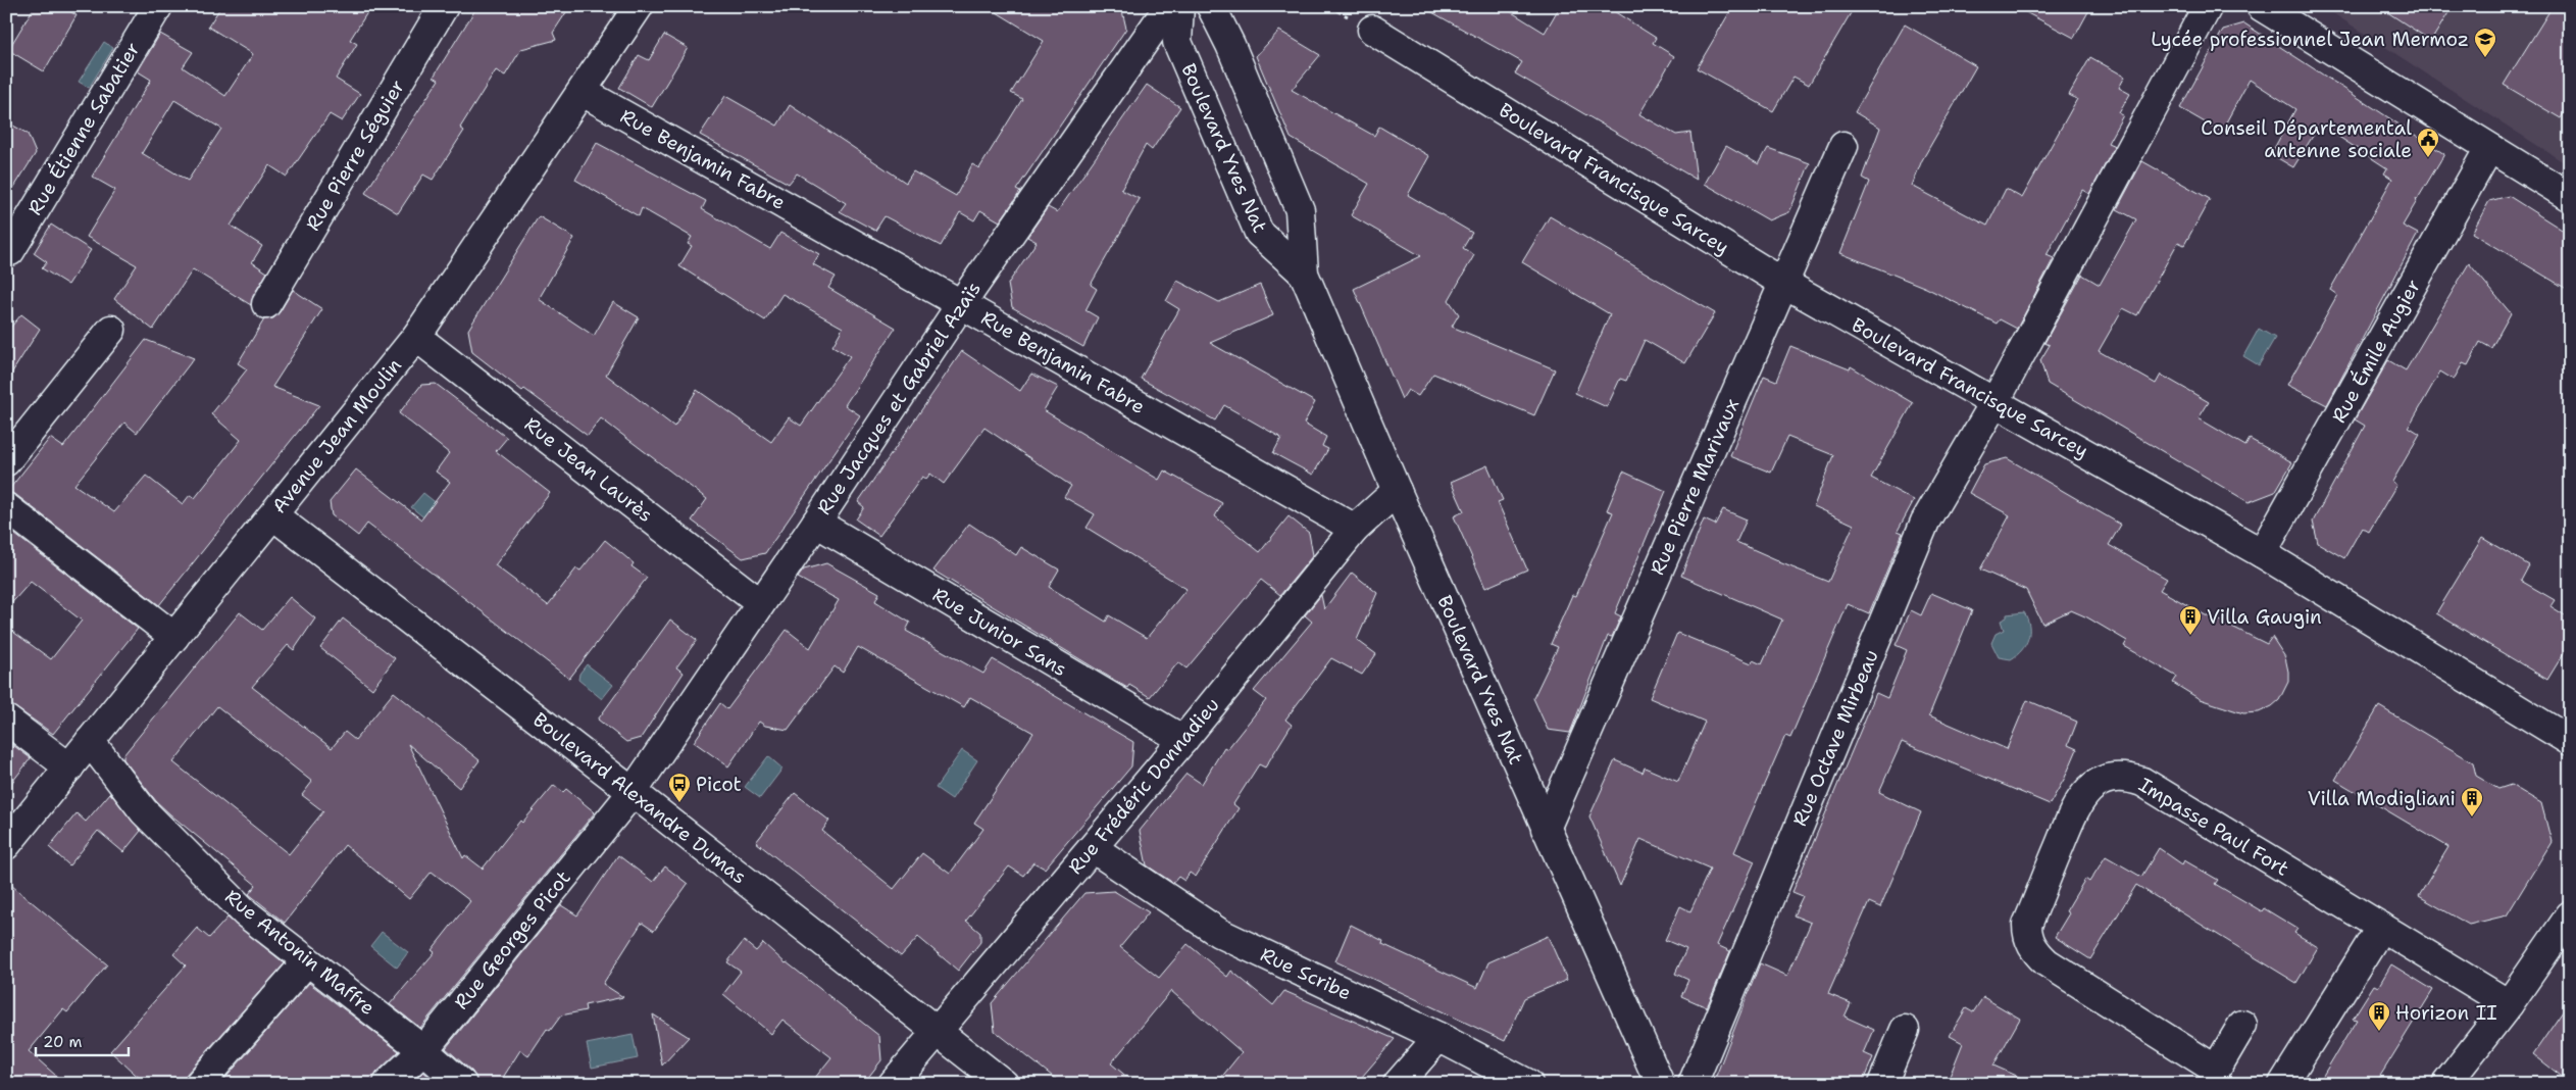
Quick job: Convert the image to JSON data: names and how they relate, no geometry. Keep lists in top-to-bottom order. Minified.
{"streets":{"street":["Rue Étienne Sabatier","Boulevard Yves Nat","Rue Pierre Séguier","Rue Benjamin Fabre","Boulevard Francisque Sarcey","Rue Émile Augier","Rue Jacques et Gabriel Azaïs","Avenue Jean Moulin","Rue Jean Laurès","Rue Pierre Marivaux","Rue Junior Sans","Rue Octave Mirbeau","Rue Frédéric Donnadieu","Boulevard Alexandre Dumas","Impasse Paul Fort","Rue Georges Picot","Rue Antonin Maffre","Rue Scribe"]},"crossings":[["Boulevard Yves Nat","Rue Pierre Marivaux"],["Boulevard Yves Nat","Rue Frédéric Donnadieu"],["Rue Benjamin Fabre","Rue Jacques et Gabriel Azaïs"],["Rue Benjamin Fabre","Avenue Jean Moulin"],["Rue Benjamin Fabre","Rue Frédéric Donnadieu"],["Boulevard Francisque Sarcey","Rue Émile Augier"],["Boulevard Francisque Sarcey","Rue Pierre Marivaux"],["Boulevard Francisque Sarcey","Rue Octave Mirbeau"],["Rue Jacques et Gabriel Azaïs","Rue Jean Laurès"],["Rue Jacques et Gabriel Azaïs","Rue Junior Sans"],["Rue Jacques et Gabriel Azaïs","Boulevard Alexandre Dumas"],["Rue Jacques et Gabriel Azaïs","Rue Georges Picot"],["Avenue Jean Moulin","Rue Jean Laurès"],["Avenue Jean Moulin","Boulevard Alexandre Dumas"],["Avenue Jean Moulin","Rue Antonin Maffre"],["Rue Junior Sans","Rue Frédéric Donnadieu"],["Rue Frédéric Donnadieu","Boulevard Alexandre Dumas"],["Rue Frédéric Donnadieu","Rue Scribe"],["Boulevard Alexandre Dumas","Rue Georges Picot"],["Rue Georges Picot","Rue Antonin Maffre"]],"places":{"school or university":["Lycée professionnel Jean Mermoz"],"public building":["Conseil Départemental antenne sociale"],"building":["Villa Gaugin","Villa Modigliani","Horizon II"],"bus stop":["Picot"]},"scale_bar":"20 m"}
